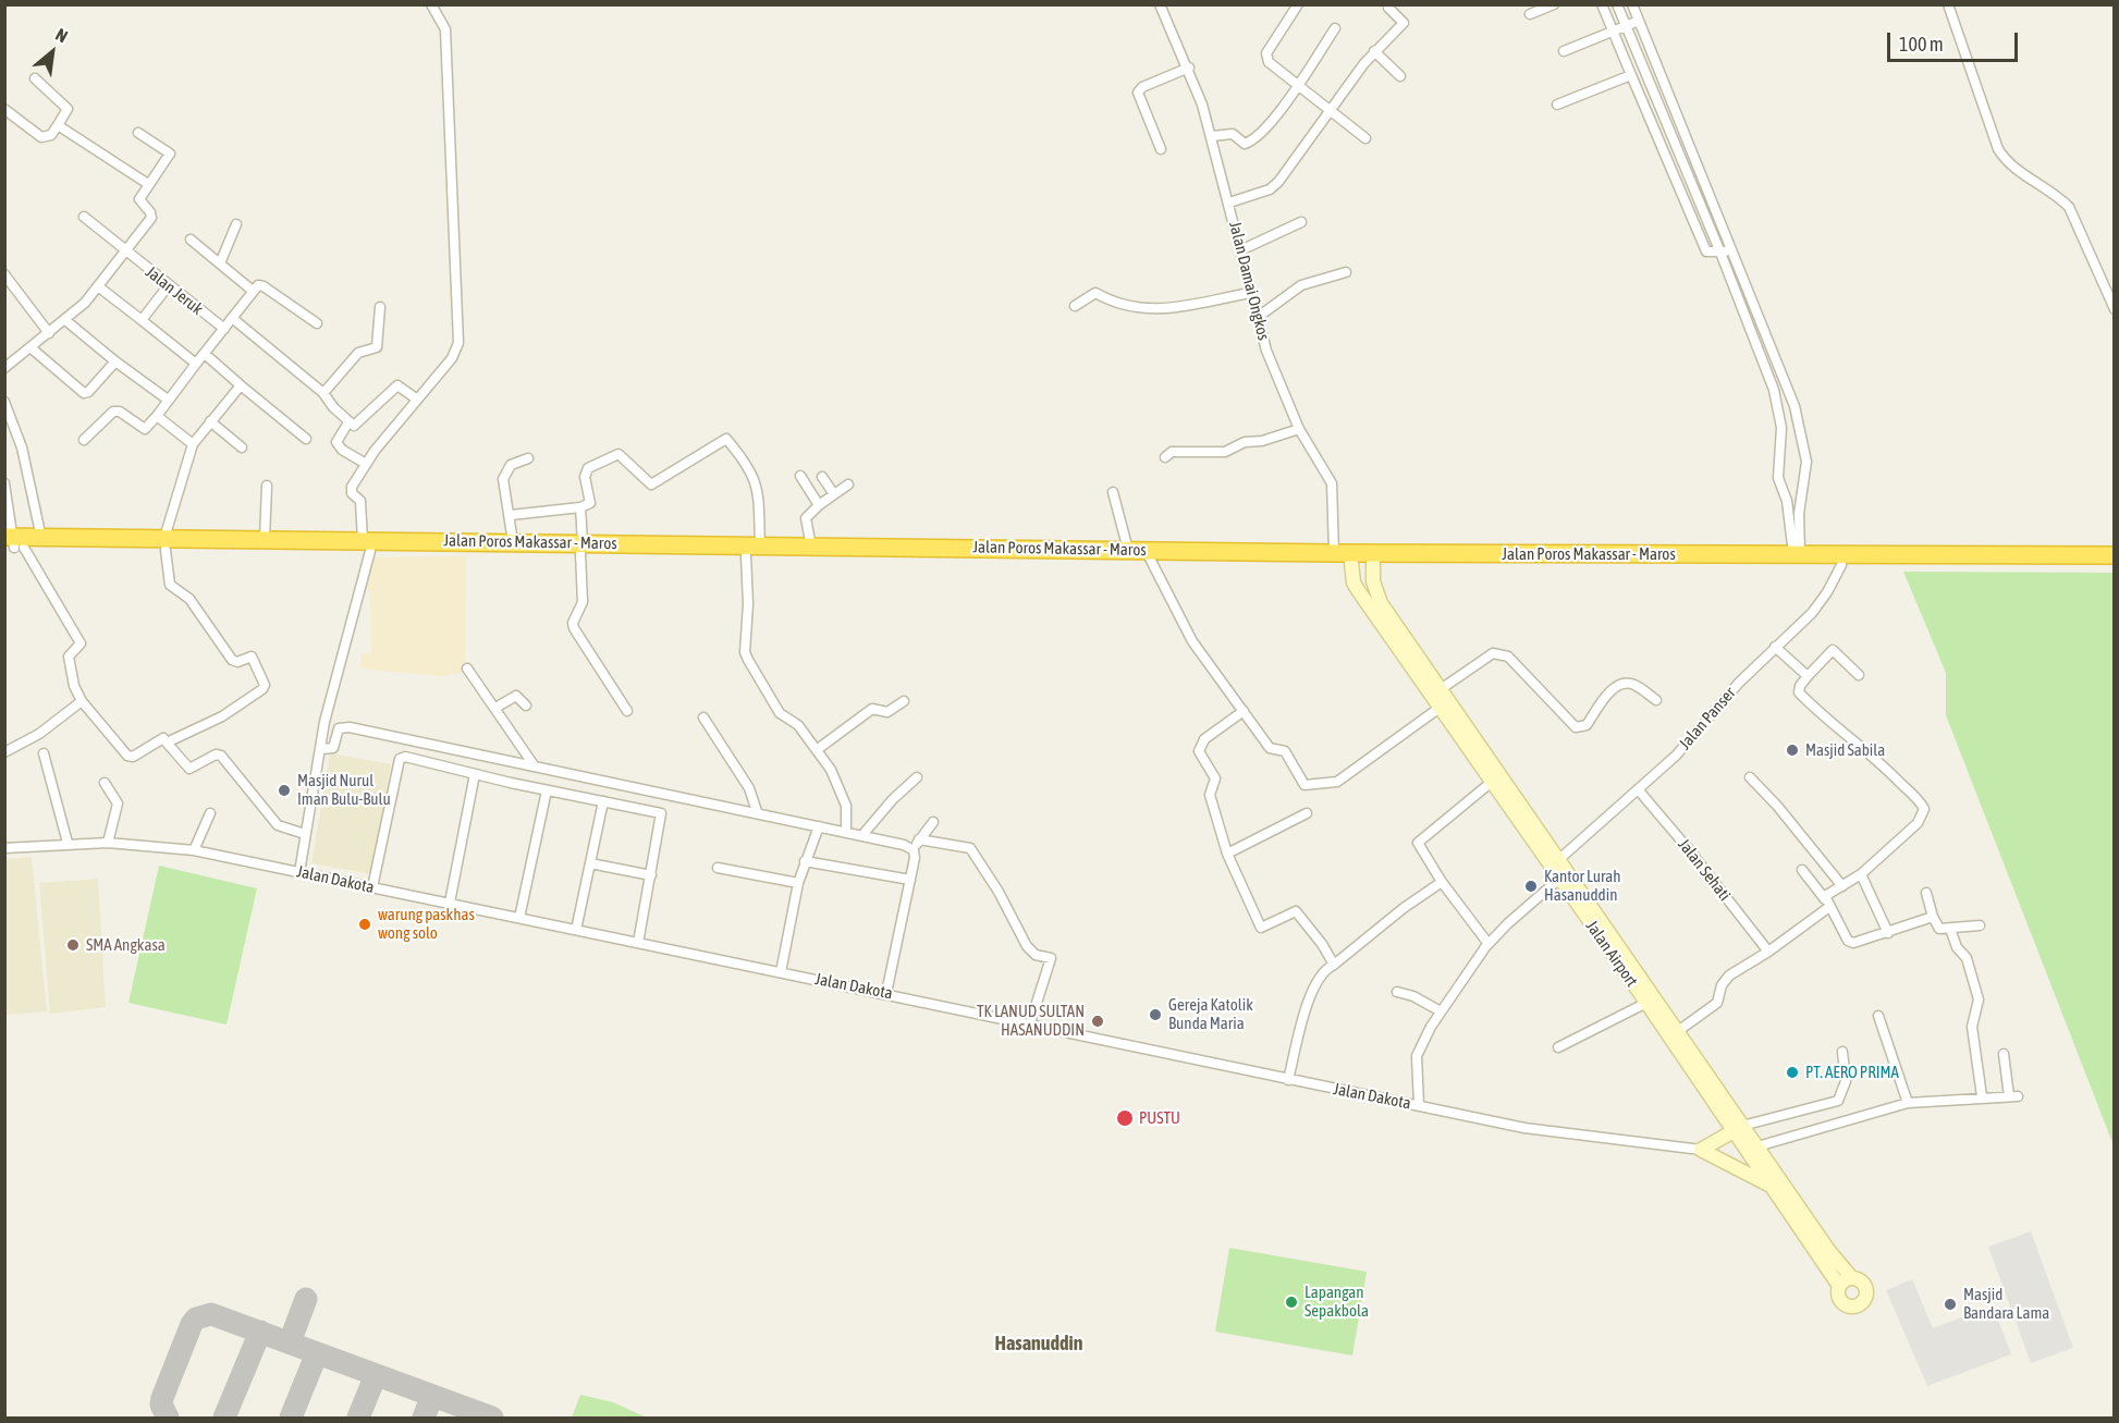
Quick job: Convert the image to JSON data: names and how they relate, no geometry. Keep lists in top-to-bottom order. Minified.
{"streets":{"highway":["Jalan Poros Makassar - Maros"],"street":["Jalan Damai Ongkos","Jalan Jeruk","Jalan Panser","Jalan Sehati","Jalan Dakota","Jalan Airport"]},"crossings":[["Jalan Damai Ongkos","Jalan Poros Makassar - Maros"],["Jalan Damai Ongkos","Jalan Airport"],["Jalan Poros Makassar - Maros","Jalan Panser"],["Jalan Poros Makassar - Maros","Jalan Airport"],["Jalan Panser","Jalan Sehati"],["Jalan Panser","Jalan Airport"]],"districts":["Hasanuddin"],"places":["Masjid Sabila","Masjid Nurul Iman Bulu-Bulu","Kantor Lurah Hasanuddin","warung paskhas wong solo","SMA Angkasa","Gereja Katolik Bunda Maria","TK LANUD SULTAN HASANUDDIN","PT. AERO PRIMA","PUSTU","Lapangan Sepakbola","Masjid Bandara Lama"],"scale_bar":"100 m","north":"top right"}
